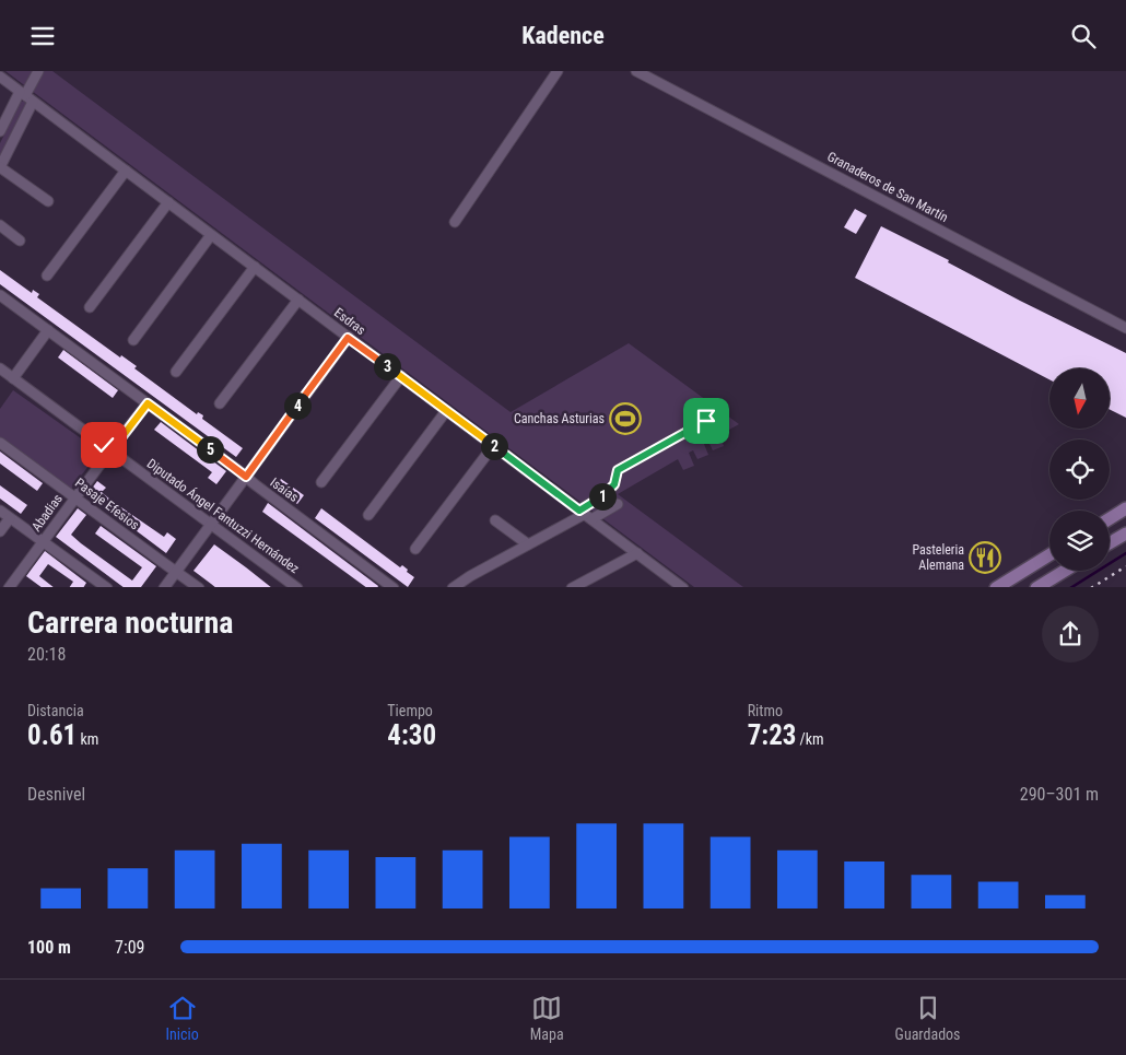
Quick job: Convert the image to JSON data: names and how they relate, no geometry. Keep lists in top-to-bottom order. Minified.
{"streets":{"street":["Granaderos de San Martín","Esdras","Isaías","Pasaje Efesios","Abadias","Diputado Ángel Fantuzzi Hernández"]},"crossings":[["Isaías","Abadias"],["Pasaje Efesios","Abadias"],["Abadias","Diputado Ángel Fantuzzi Hernández"]],"places":{"sports":["Canchas Asturias"],"restaurant":["Pasteleria Alemana"]},"north":"bottom","page":{"header":"Kadence","pins":["3","4","2","5","1"],"heading":["Carrera nocturna","20:18"],"stats":[["Distancia","0.61 km"],["Tiempo","4:30"],["Ritmo","7:23 /km"]],"chart":["Desnivel","290–301 m"],"list":[{"name":"100 m","note":"7:09"}],"tabs":["Inicio","Mapa","Guardados"]}}
